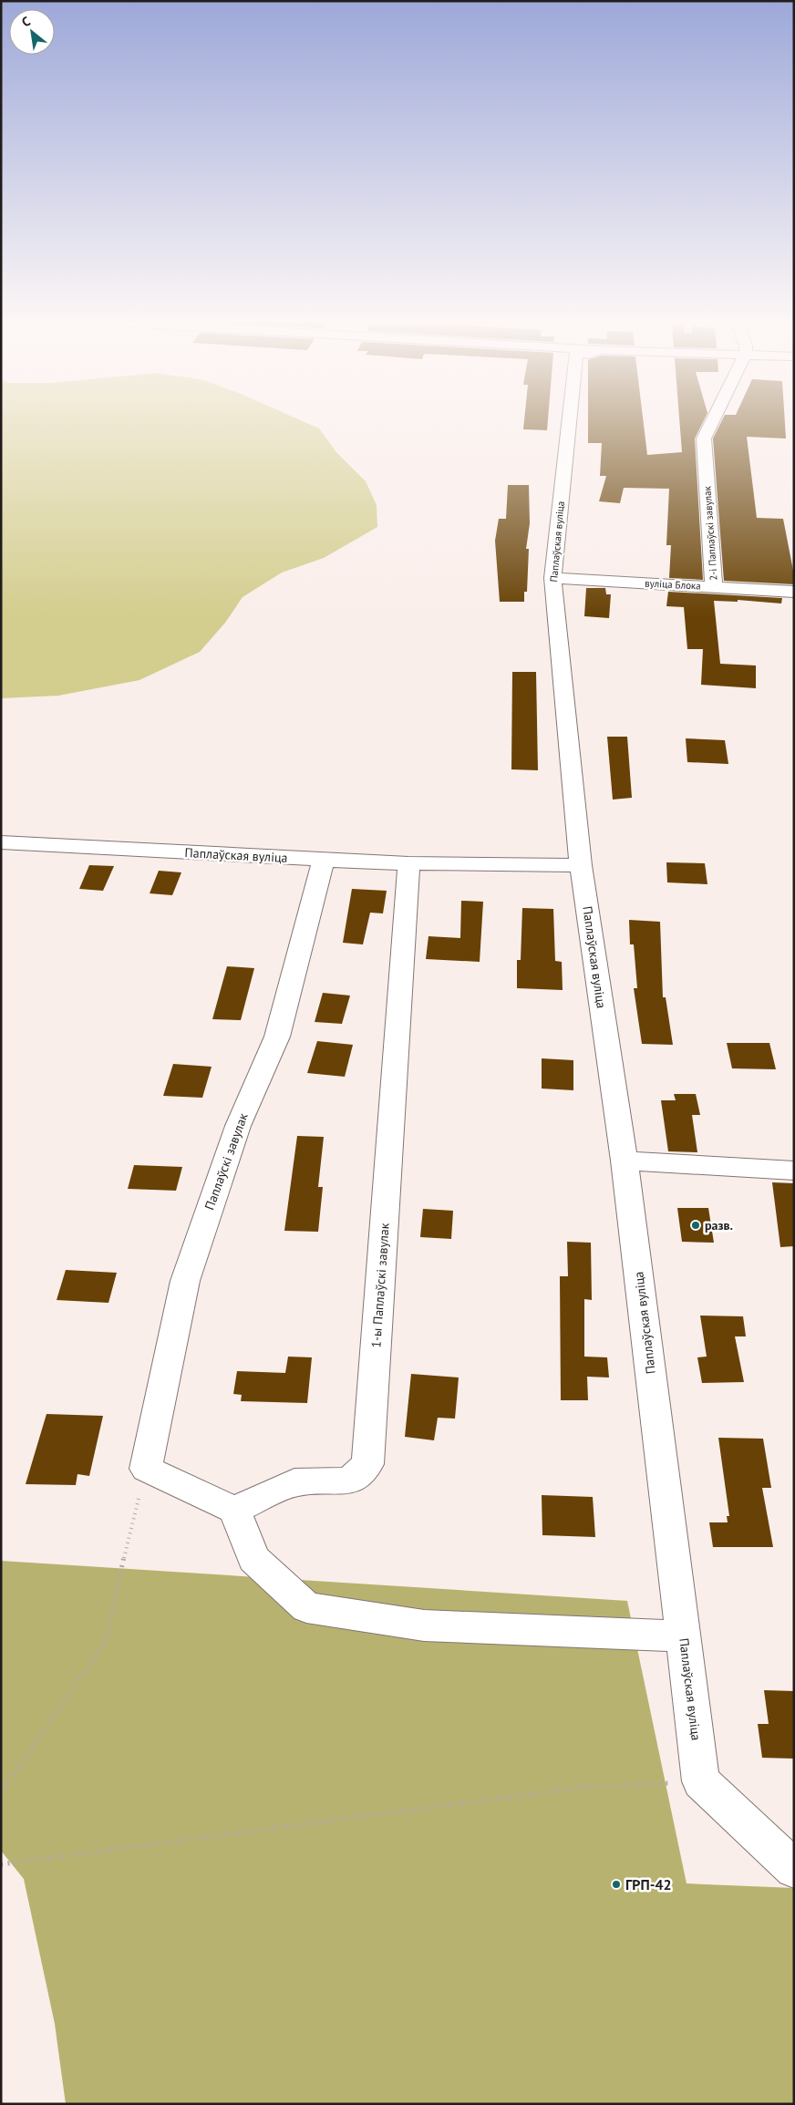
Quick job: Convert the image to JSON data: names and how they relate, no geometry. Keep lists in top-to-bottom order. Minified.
{"streets":{"street":["2-і Паплаўскі завулак","Паплаўская вуліца","вуліца Блока","Паплаўскі завулак","1-ы Паплаўскі завулак"]},"crossings":[["2-і Паплаўскі завулак","вуліца Блока"],["Паплаўская вуліца","вуліца Блока"],["Паплаўская вуліца","Паплаўскі завулак"],["Паплаўская вуліца","1-ы Паплаўскі завулак"]],"places":["разв.","ГРП-42"],"north":"top left"}
